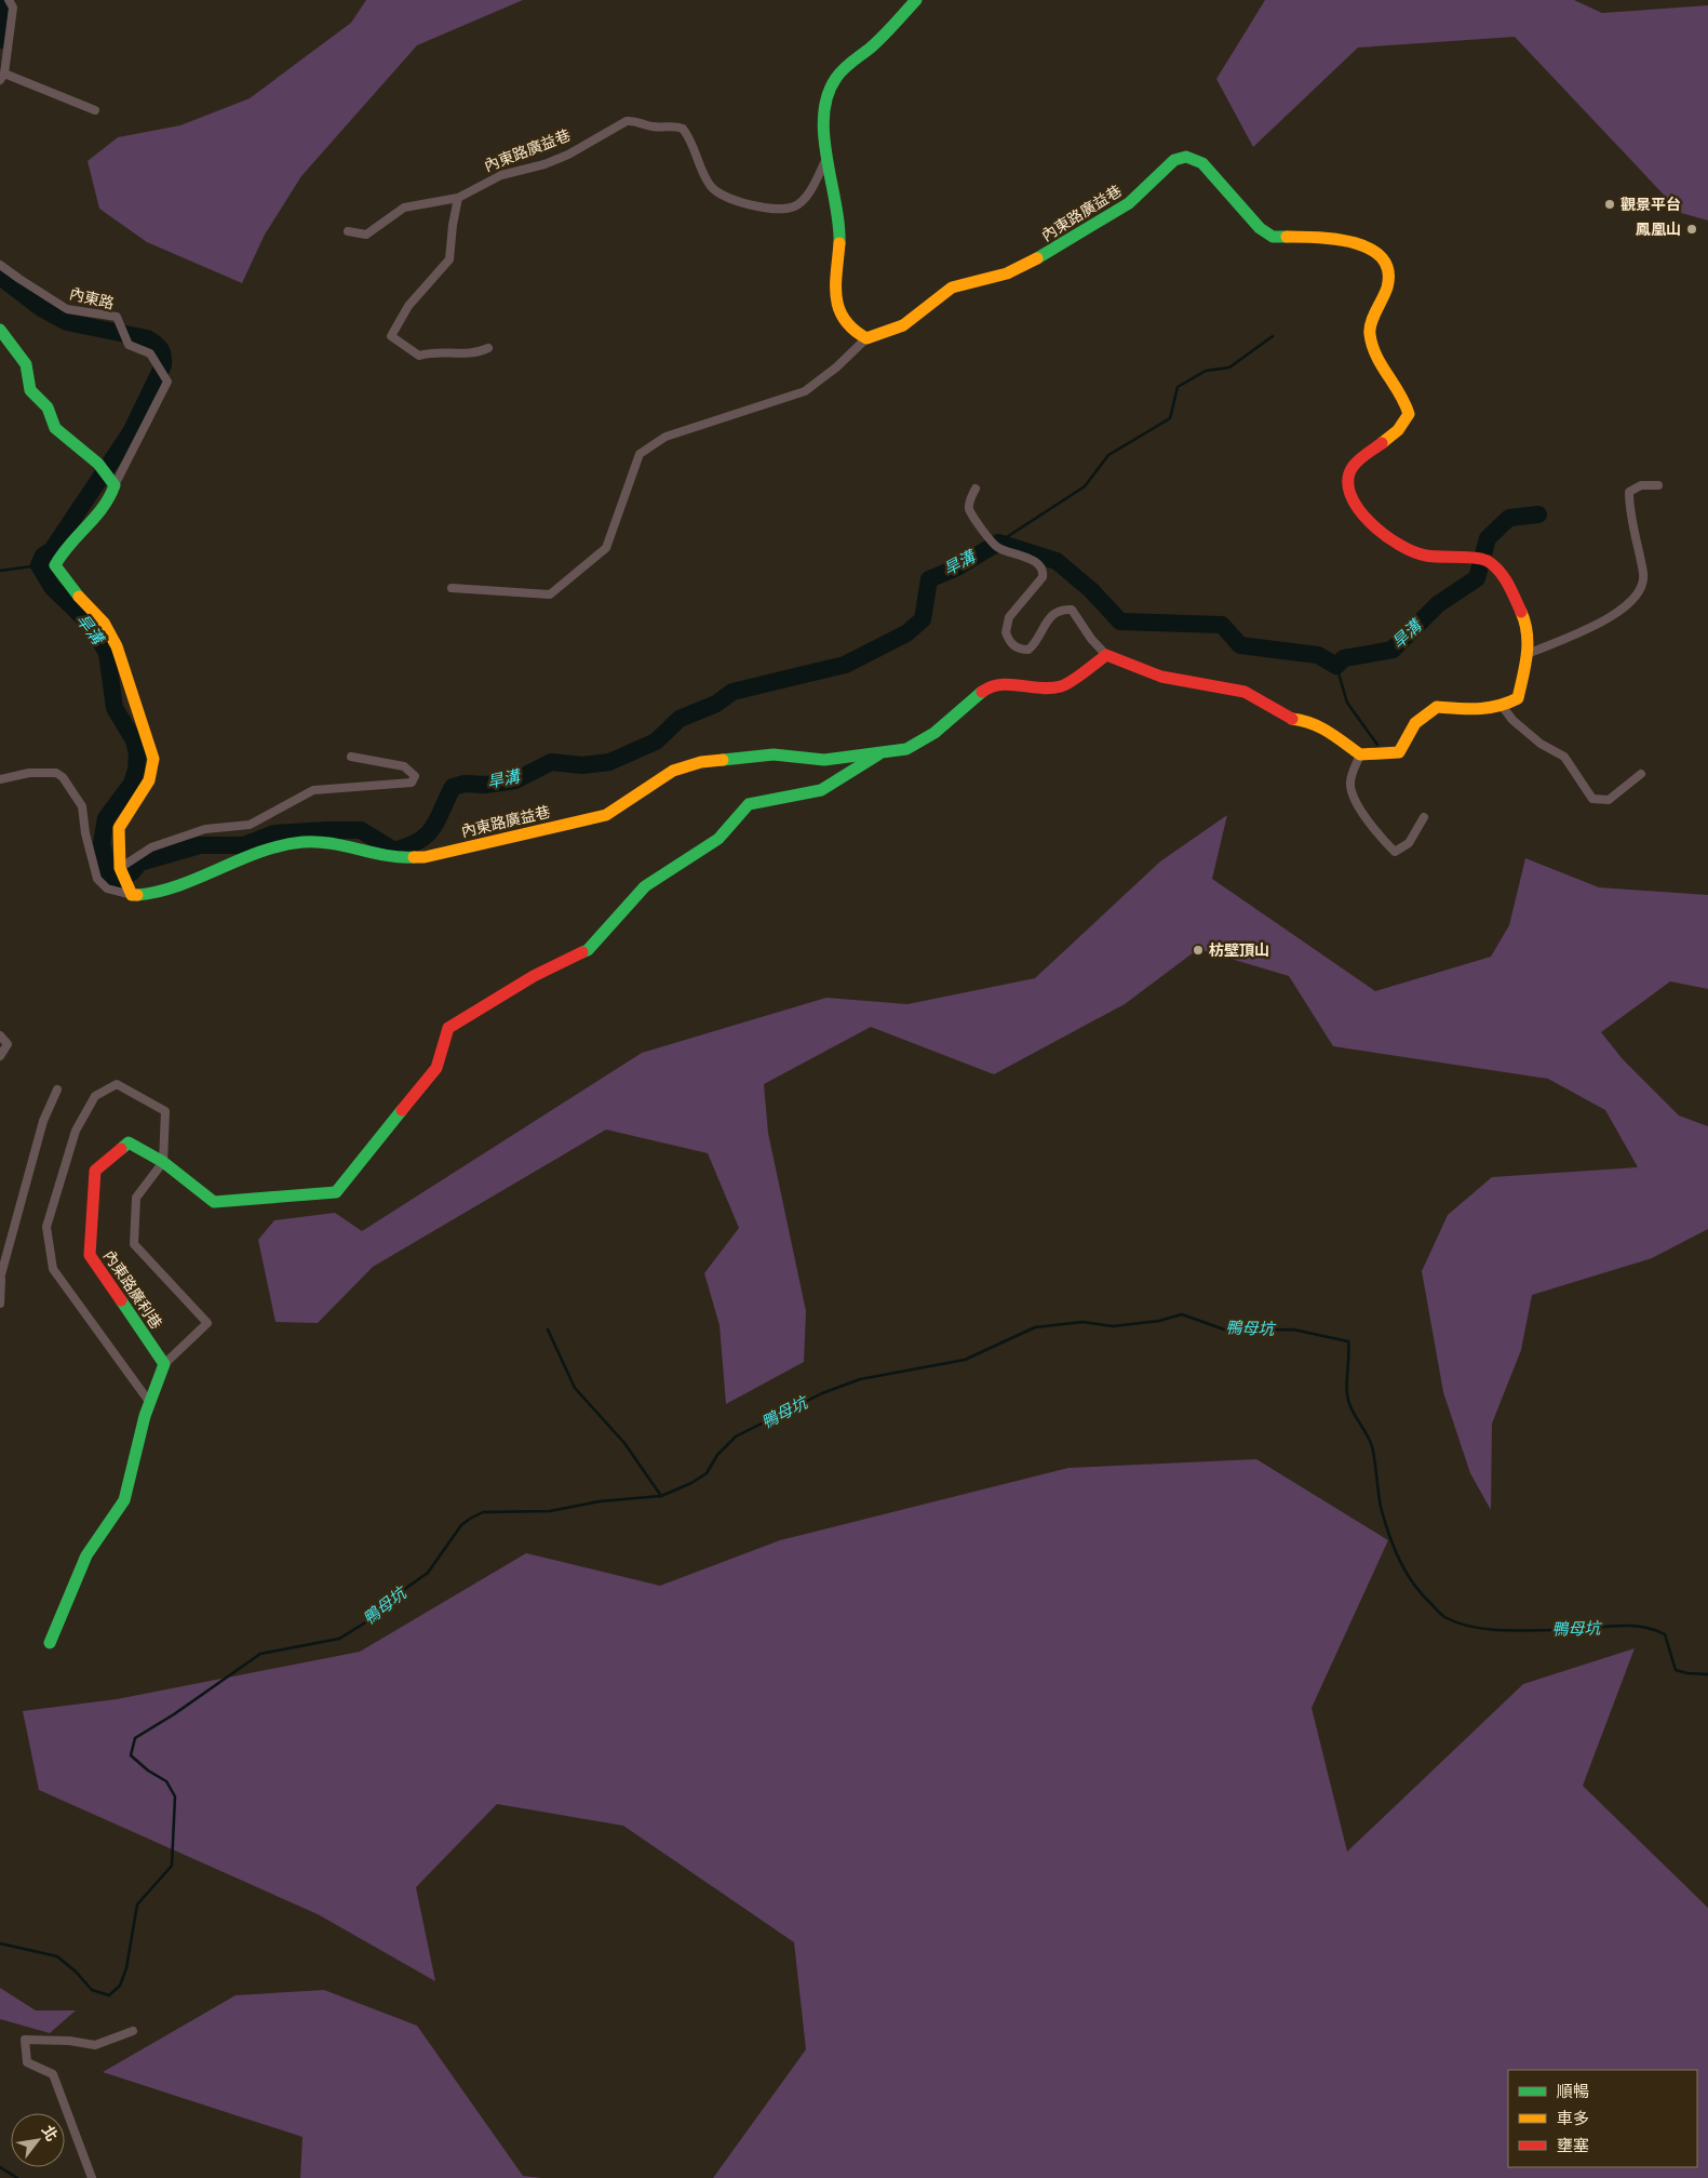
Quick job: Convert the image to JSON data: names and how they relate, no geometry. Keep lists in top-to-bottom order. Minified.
{"streets":{"street":["內東路廣益巷","內東路","內東路廣利巷"]},"crossings":[["內東路廣益巷","內東路廣利巷"]],"water":["旱溝","鴨母坑"],"places":["觀景平台","鳳凰山","枋壁頂山"],"legend":["順暢","車多","壅塞"],"north":"top right"}
